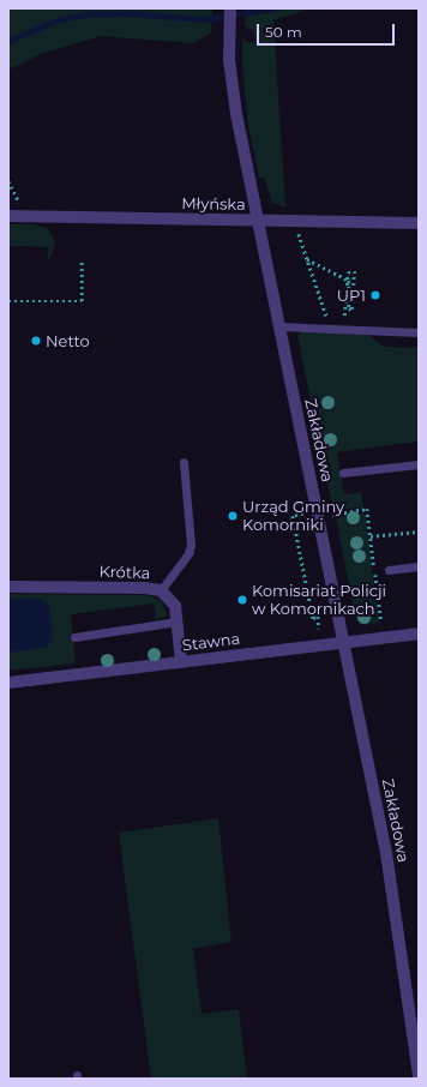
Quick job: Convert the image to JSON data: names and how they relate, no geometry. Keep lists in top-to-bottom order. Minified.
{"streets":{"street":["Młyńska","Zakładowa","Krótka","Stawna"]},"crossings":[["Młyńska","Zakładowa"],["Zakładowa","Stawna"],["Krótka","Stawna"]],"places":["UP1","Netto","Urząd Gminy Komorniki","Komisariat Policji w Komornikach"],"scale_bar":"50 m"}
